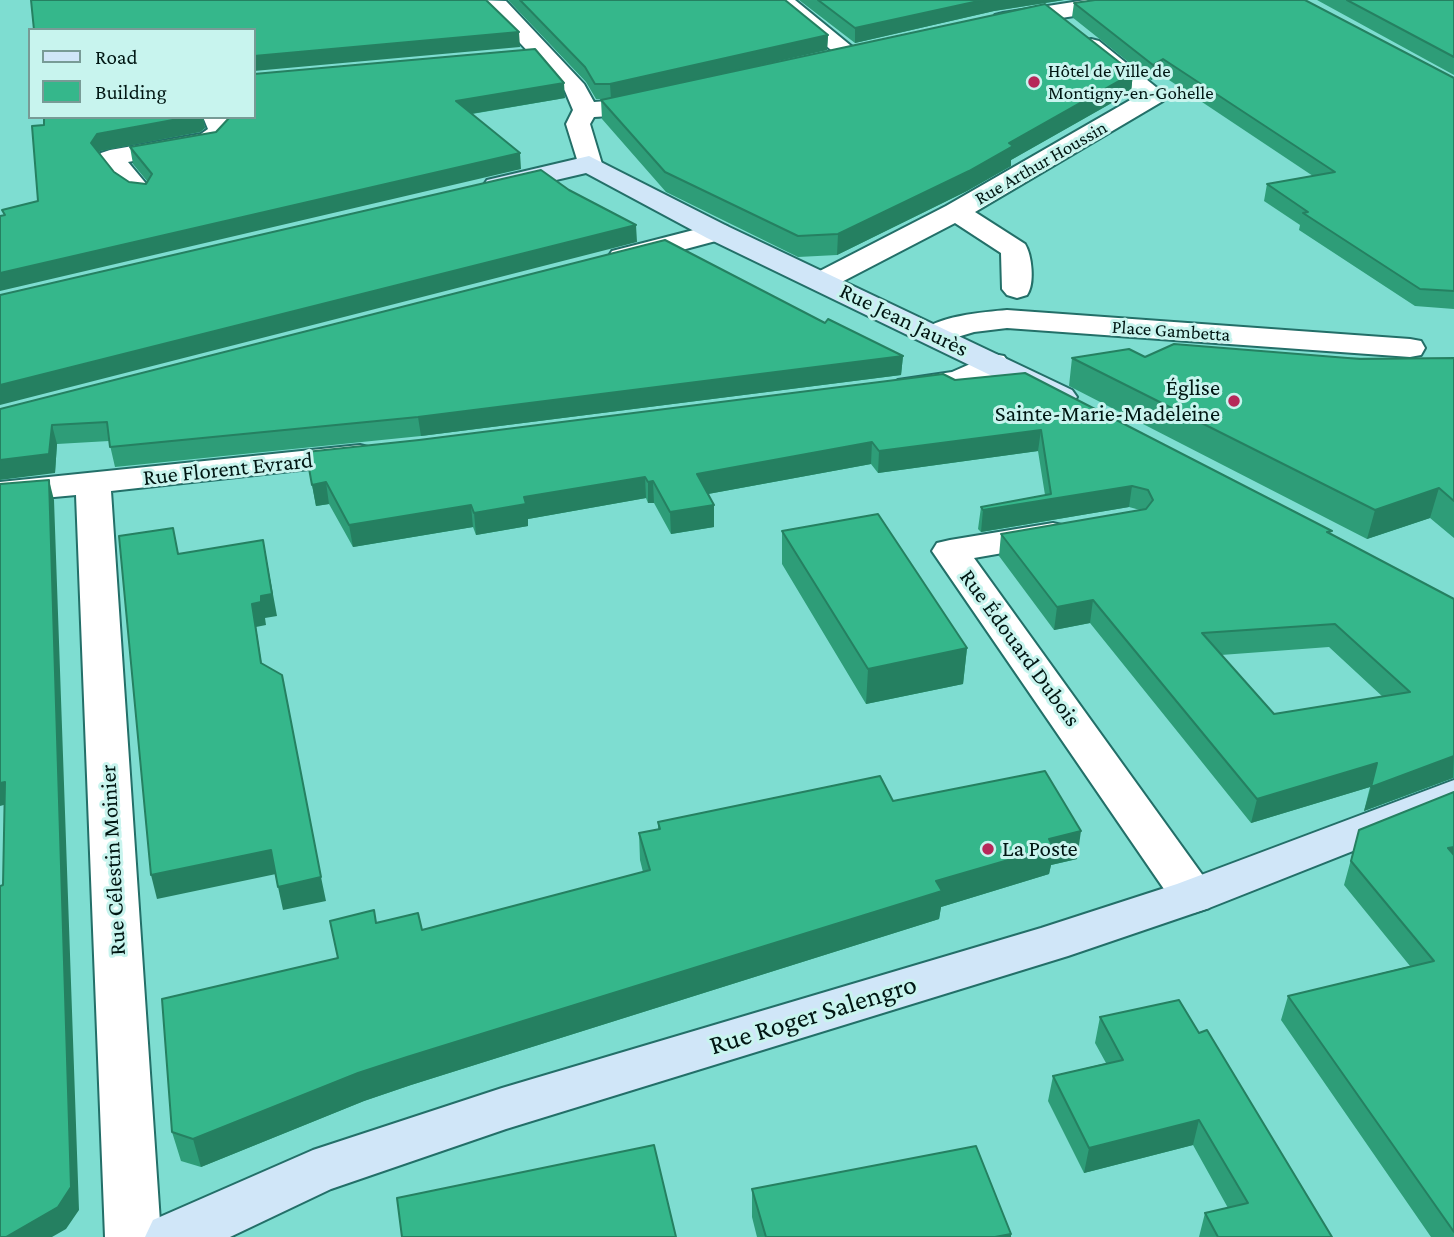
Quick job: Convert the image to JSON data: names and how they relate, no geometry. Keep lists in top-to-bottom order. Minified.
{"streets":{"street":["Rue Arthur Houssin","Rue Jean Jaurès","Place Gambetta","Rue Florent Evrard","Rue Édouard Dubois","Rue Célestin Moinier","Rue Roger Salengro"]},"crossings":[["Rue Jean Jaurès","Place Gambetta"],["Rue Florent Evrard","Rue Célestin Moinier"],["Rue Édouard Dubois","Rue Roger Salengro"]],"places":["Hôtel de Ville de Montigny-en-Gohelle","Église Sainte-Marie-Madeleine","La Poste"],"legend":["Road","Building"]}
